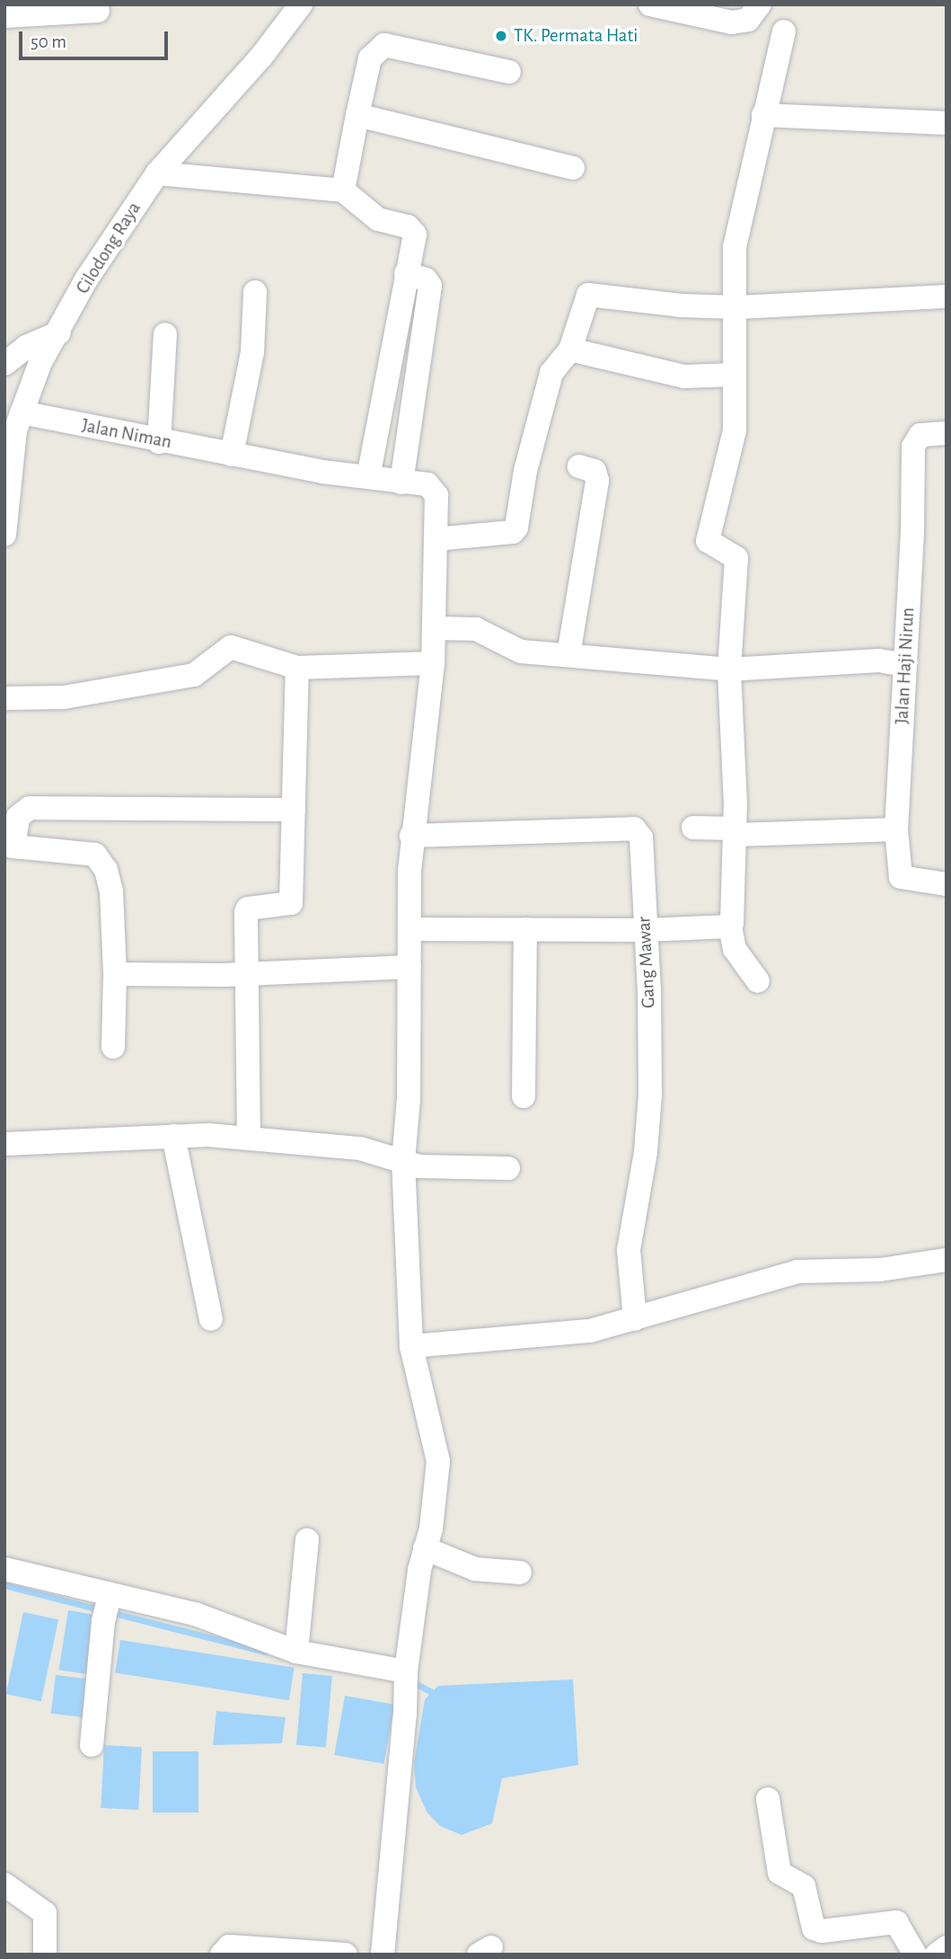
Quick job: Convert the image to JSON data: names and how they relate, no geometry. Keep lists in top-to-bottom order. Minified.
{"streets":{"street":["Cilodong Raya","Jalan Niman","Jalan Haji Nirun","Gang Mawar"]},"crossings":[["Cilodong Raya","Jalan Niman"],["Jalan Niman","Gang Mawar"]],"places":["TK. Permata Hati"],"scale_bar":"50 m"}
